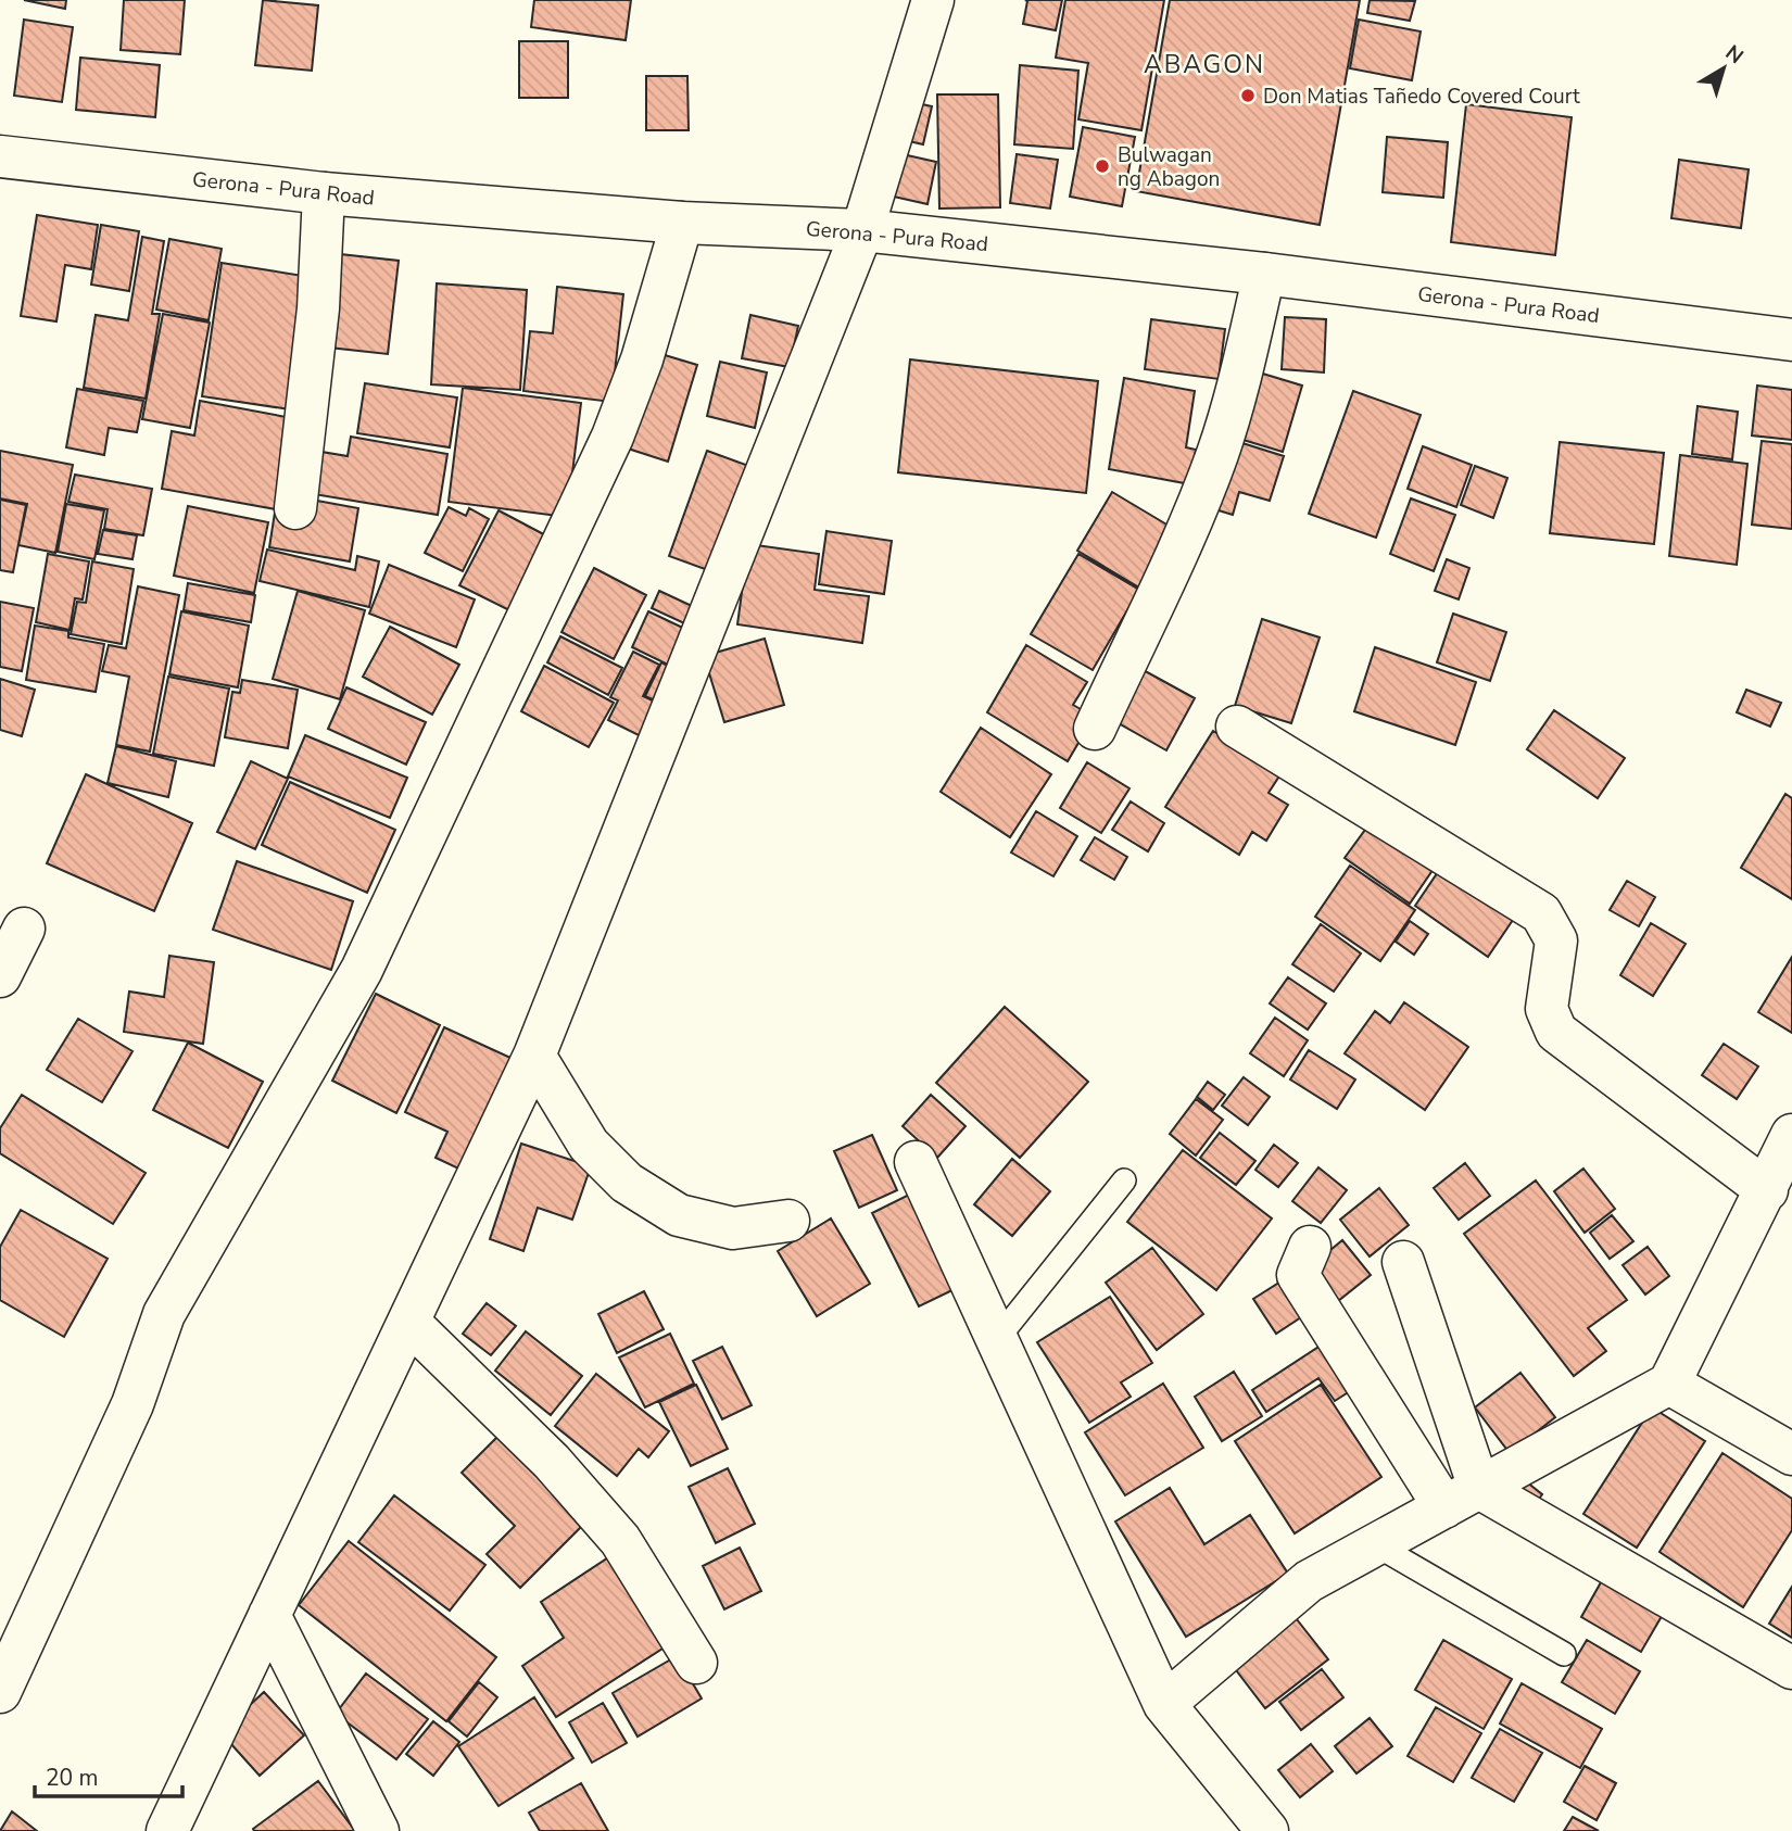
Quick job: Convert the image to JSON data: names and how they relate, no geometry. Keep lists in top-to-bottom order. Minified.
{"streets":{"street":["Gerona - Pura Road"]},"districts":["ABAGON"],"places":["Don Matias Tañedo Covered Court","Bulwagan ng Abagon"],"scale_bar":"20 m","north":"top right"}
